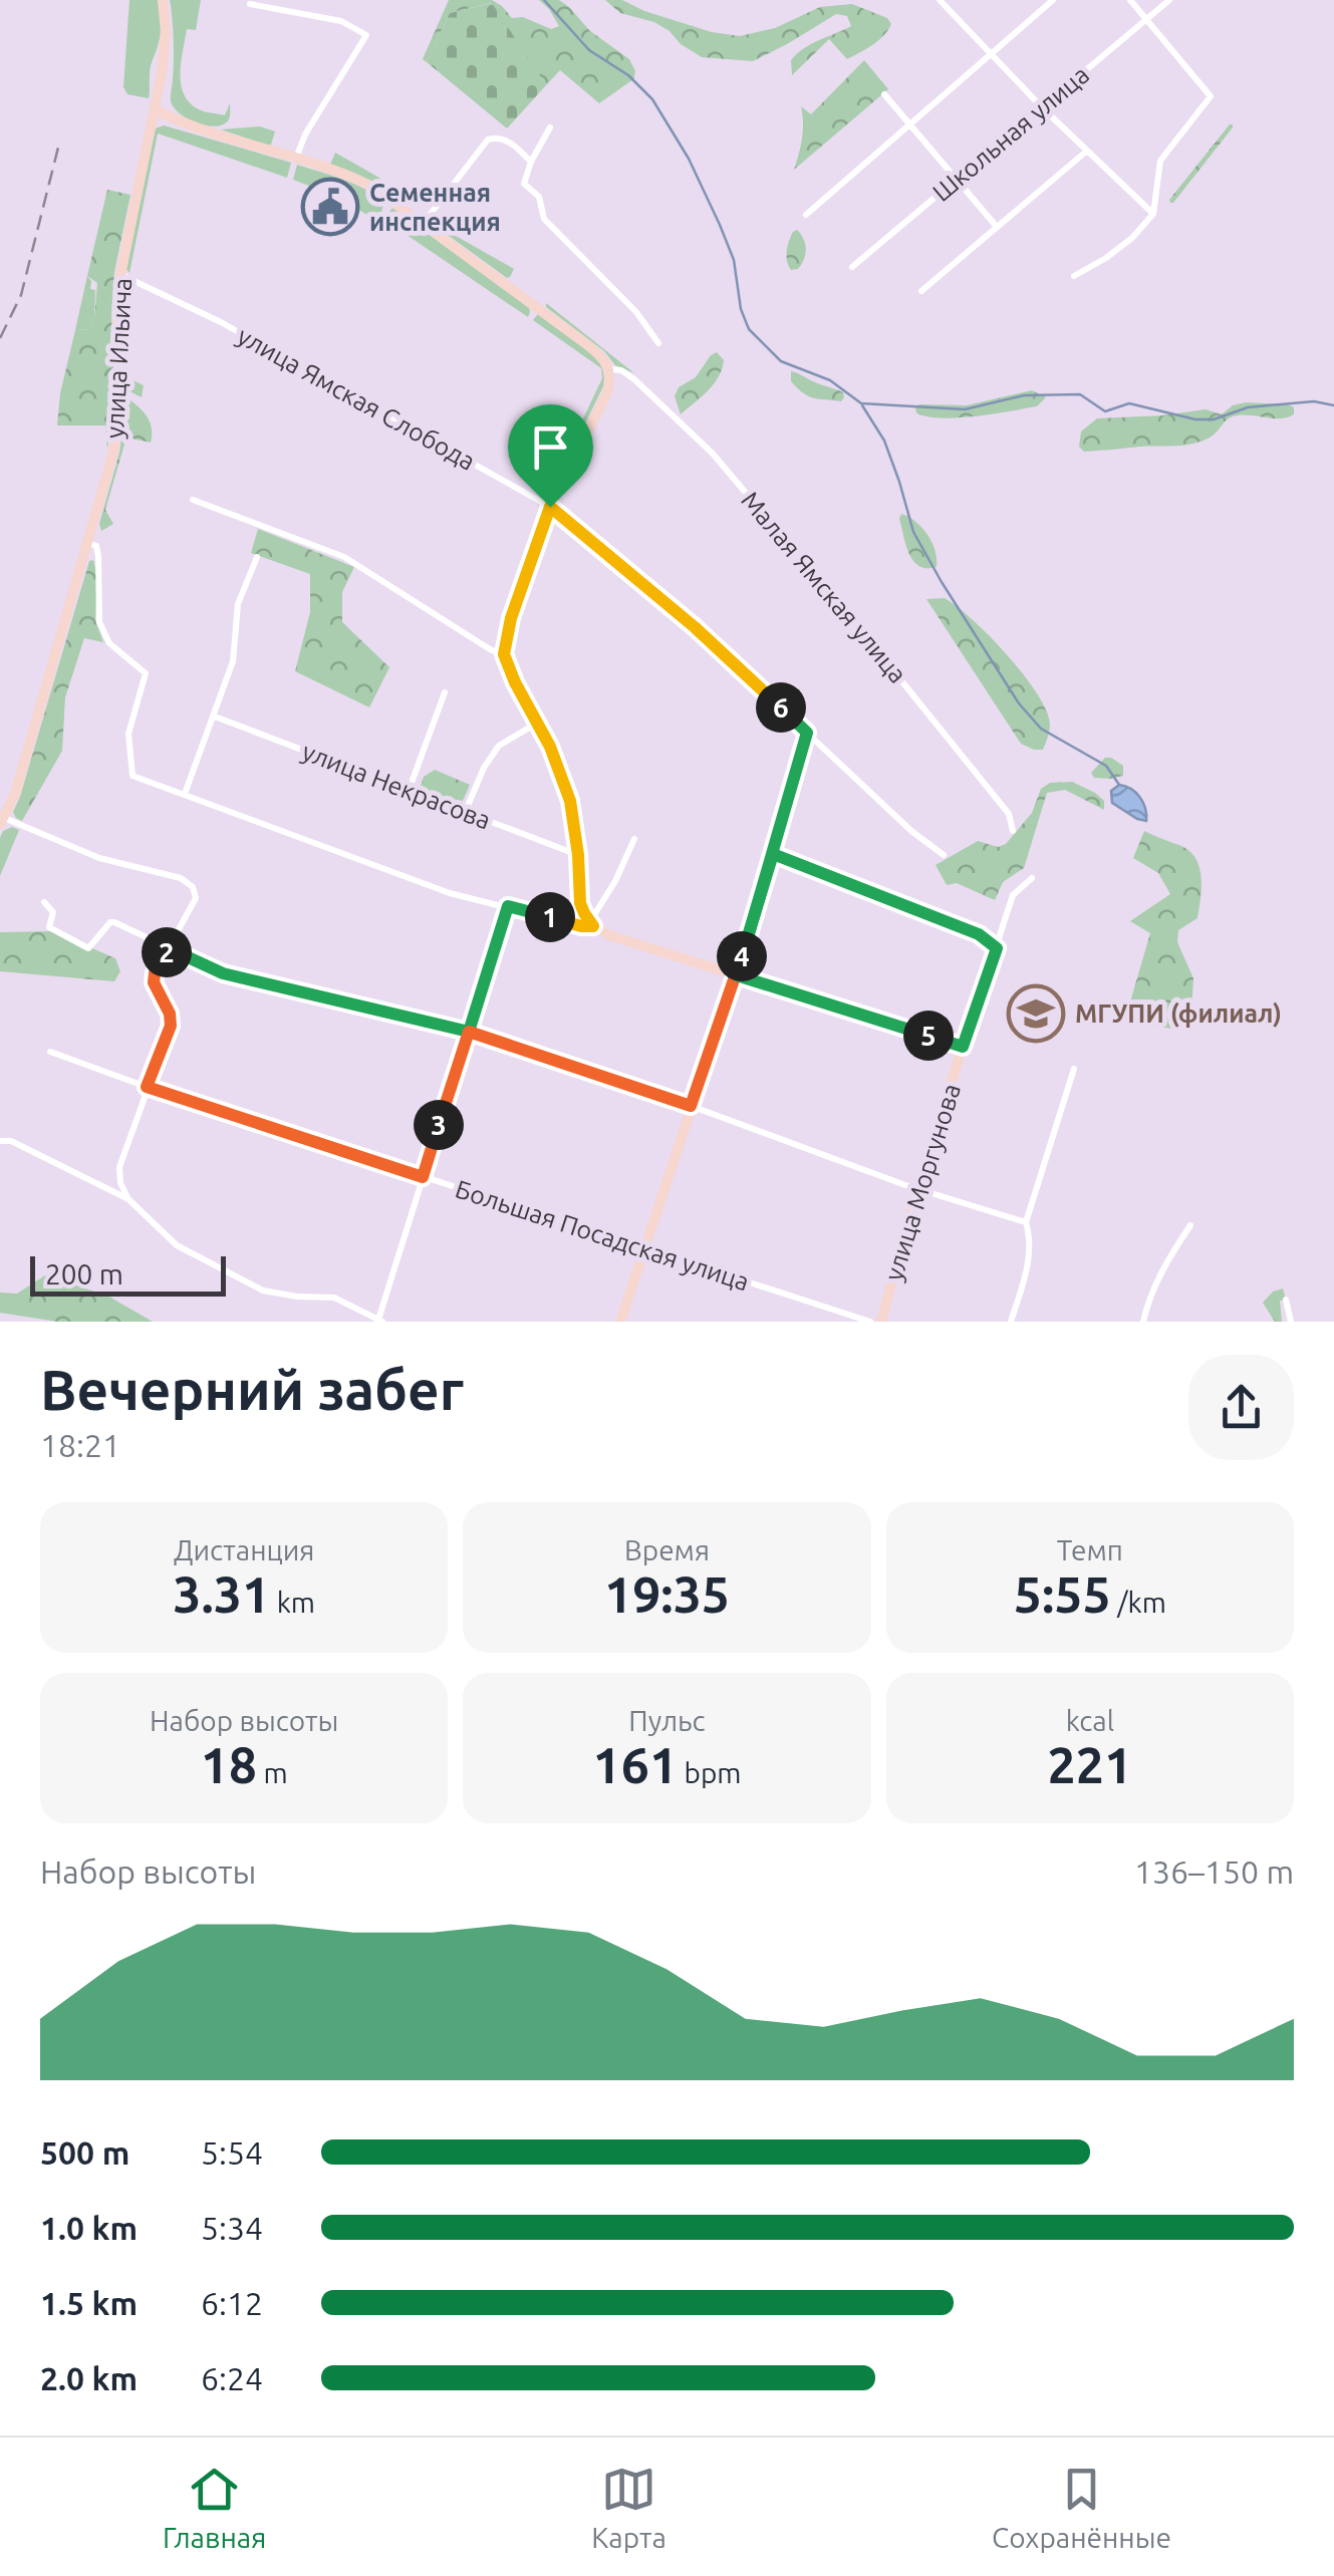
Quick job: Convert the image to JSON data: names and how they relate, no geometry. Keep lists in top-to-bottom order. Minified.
{"streets":{"main road":["улица Ильича","улица Моргунова"],"street":["Школьная улица","улица Ямская Слобода","Малая Ямская улица","улица Некрасова","Большая Посадская улица"]},"crossings":[["улица Ильича","улица Ямская Слобода"]],"places":{"public building":["Семенная инспекция"],"school or university":["МГУПИ (филиал)"]},"scale_bar":"200 m","page":{"pins":["6","1","2","4","5","3"],"scale":"200 m","heading":["Вечерний забег","18:21"],"stats":[["Дистанция","3.31 km"],["Время","19:35"],["Темп","5:55 /km"],["Набор высоты","18 m"],["Пульс","161 bpm"],["kcal","221"]],"chart":["Набор высоты","136–150 m"],"list":[{"name":"500 m","note":"5:54"},{"name":"1.0 km","note":"5:34"},{"name":"1.5 km","note":"6:12"},{"name":"2.0 km","note":"6:24"}],"tabs":["Главная","Карта","Сохранённые"]}}
